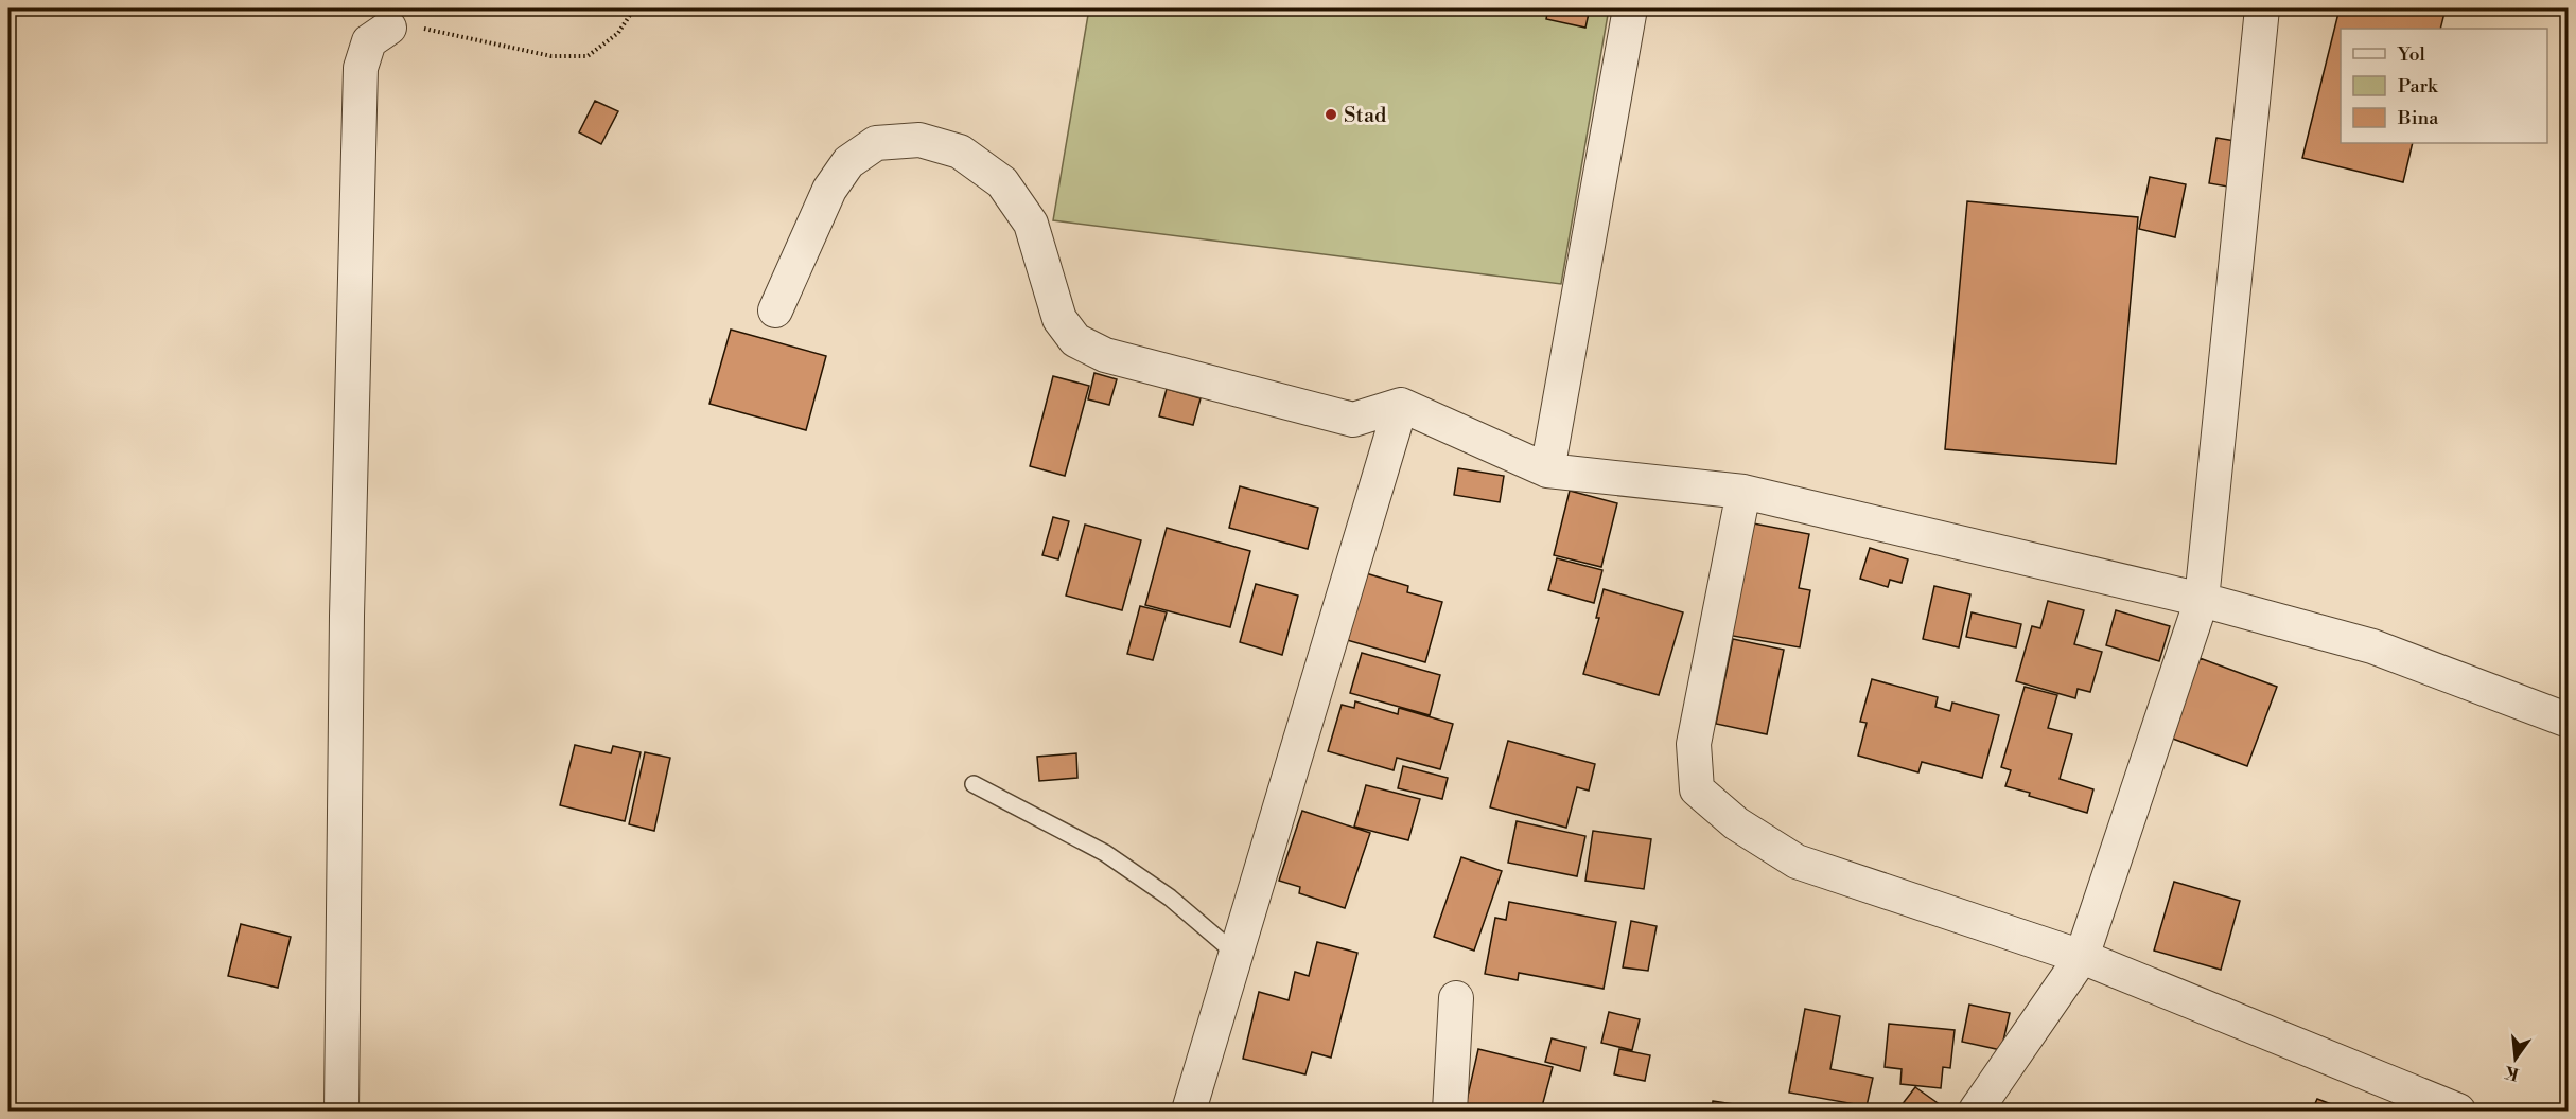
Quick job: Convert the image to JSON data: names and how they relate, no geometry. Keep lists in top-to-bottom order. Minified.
{"places":["Stad"],"legend":["Yol","Park","Bina"],"north":"bottom"}
